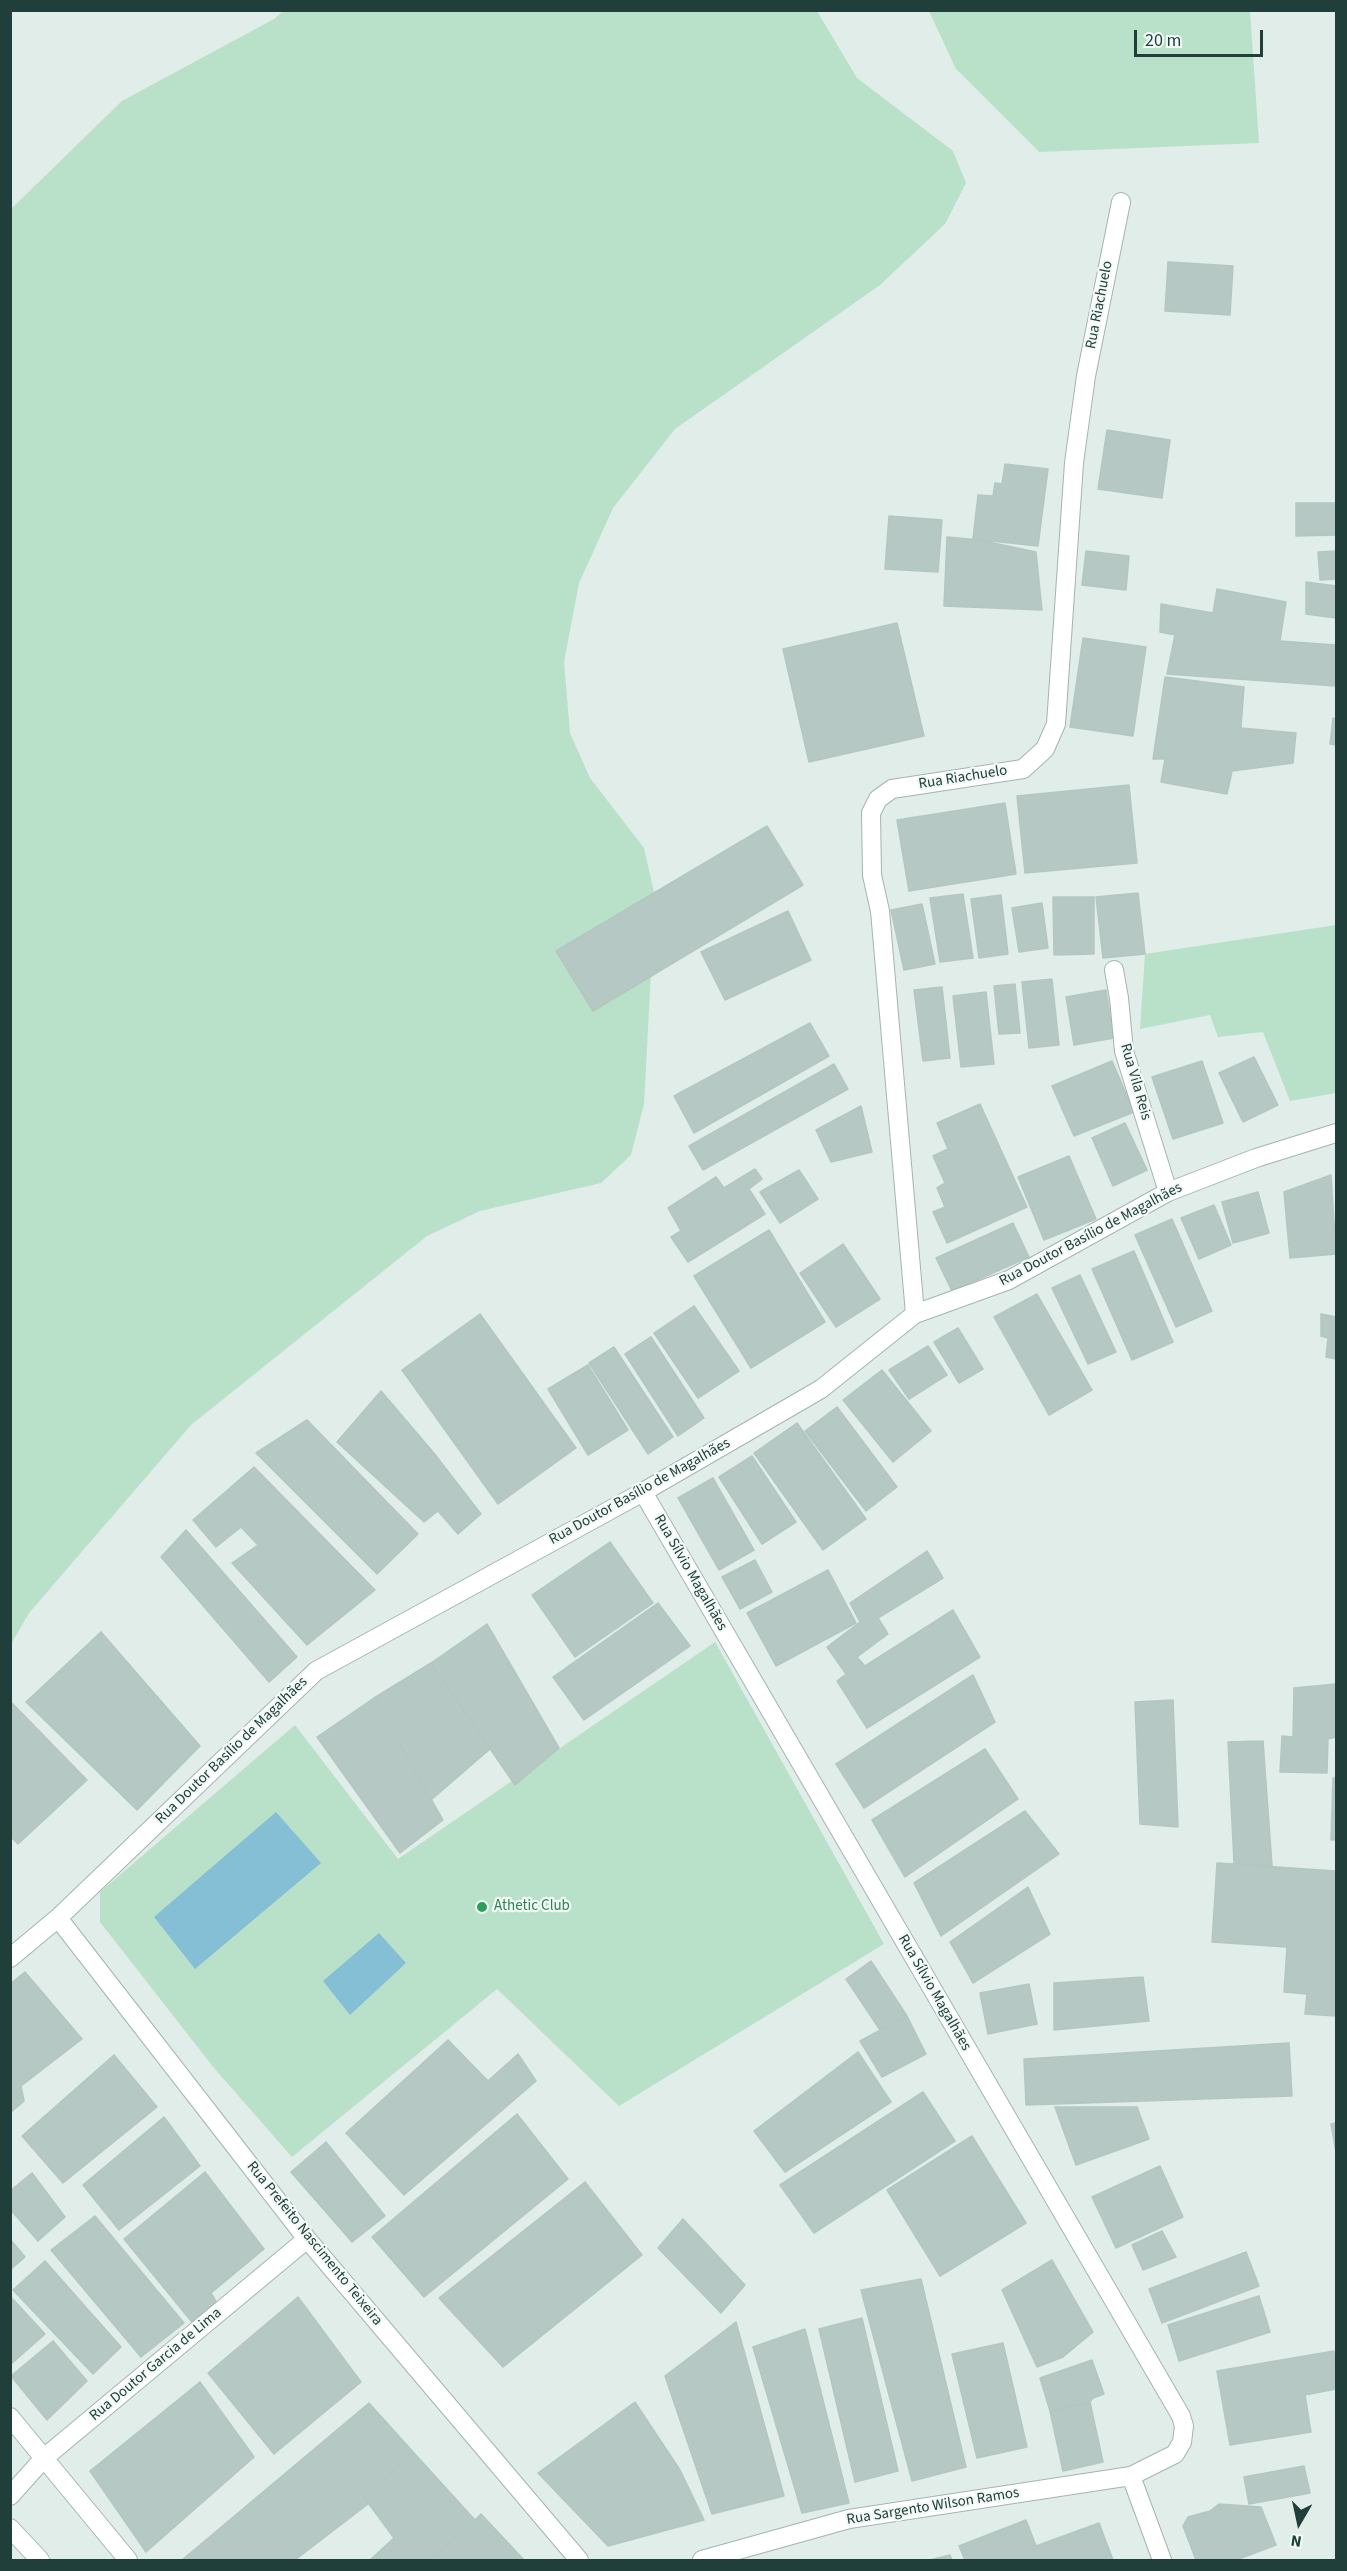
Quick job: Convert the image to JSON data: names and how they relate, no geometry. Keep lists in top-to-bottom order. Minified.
{"streets":{"street":["Rua Riachuelo","Rua Vila Reis","Rua Doutor Basílio de Magalhães","Rua Sílvio Magalhães","Rua Prefeito Nascimento Teixeira","Rua Doutor Garcia de Lima","Rua Sargento Wilson Ramos"]},"crossings":[["Rua Riachuelo","Rua Doutor Basílio de Magalhães"],["Rua Vila Reis","Rua Doutor Basílio de Magalhães"],["Rua Doutor Basílio de Magalhães","Rua Sílvio Magalhães"],["Rua Doutor Basílio de Magalhães","Rua Prefeito Nascimento Teixeira"],["Rua Sílvio Magalhães","Rua Sargento Wilson Ramos"],["Rua Prefeito Nascimento Teixeira","Rua Doutor Garcia de Lima"]],"places":["Athetic Club"],"scale_bar":"20 m","north":"bottom"}
